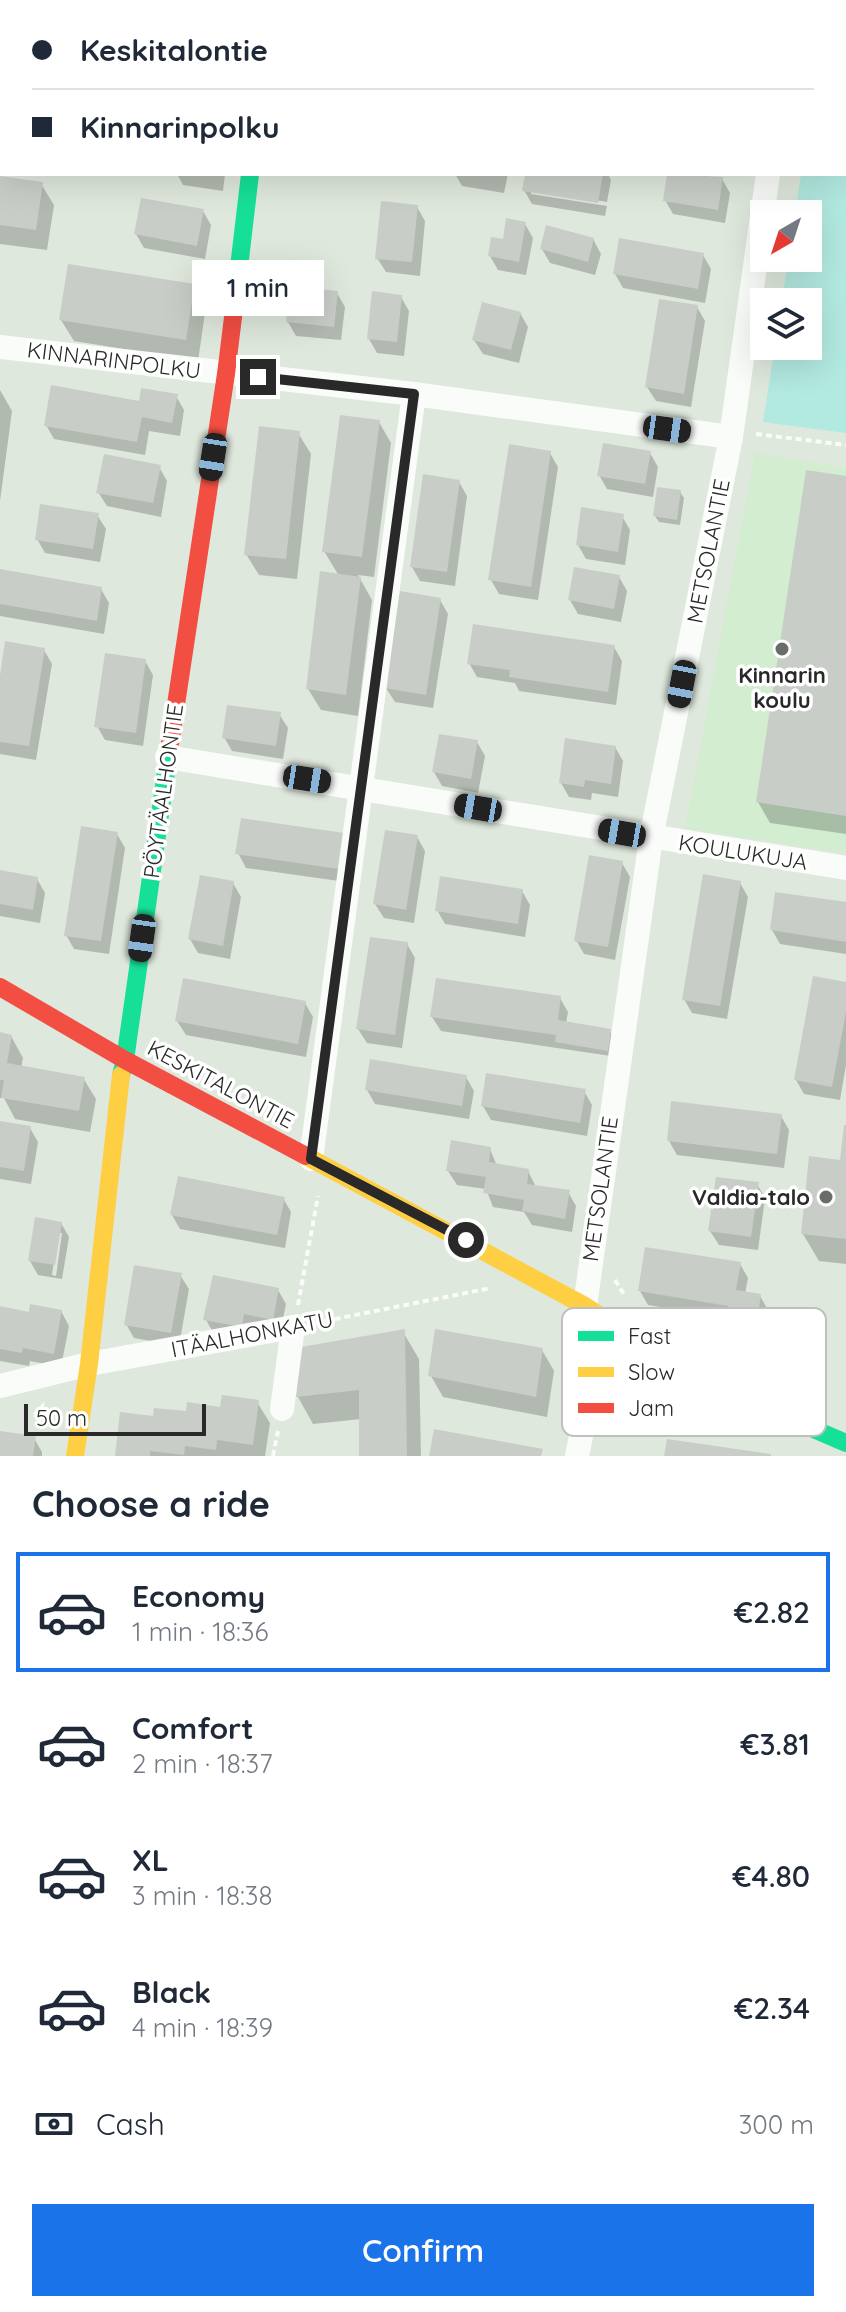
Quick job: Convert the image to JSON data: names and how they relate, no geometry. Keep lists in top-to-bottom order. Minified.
{"streets":{"street":["KINNARINPOLKU","METSOLANTIE","PÖYTÄALHONTIE","KOULUKUJA","KESKITALONTIE","ITÄALHONKATU"]},"crossings":[["KINNARINPOLKU","METSOLANTIE"],["KINNARINPOLKU","PÖYTÄALHONTIE"],["METSOLANTIE","KOULUKUJA"],["PÖYTÄALHONTIE","KOULUKUJA"],["PÖYTÄALHONTIE","KESKITALONTIE"],["PÖYTÄALHONTIE","ITÄALHONKATU"]],"places":["Kinnarin koulu","Valdia-talo"],"legend":["Fast","Slow","Jam"],"scale_bar":"50 m","north":"bottom left","page":{"banner":["Keskitalontie","Kinnarinpolku"],"bubble":"1 min","scale":"50 m","heading":"Choose a ride","list":[{"name":"Economy","note":"1 min · 18:36","value":"€2.82"},{"name":"Comfort","note":"2 min · 18:37","value":"€3.81"},{"name":"XL","note":"3 min · 18:38","value":"€4.80"},{"name":"Black","note":"4 min · 18:39","value":"€2.34"}],"pay":["Cash","300 m"],"buttons":"Confirm"}}
